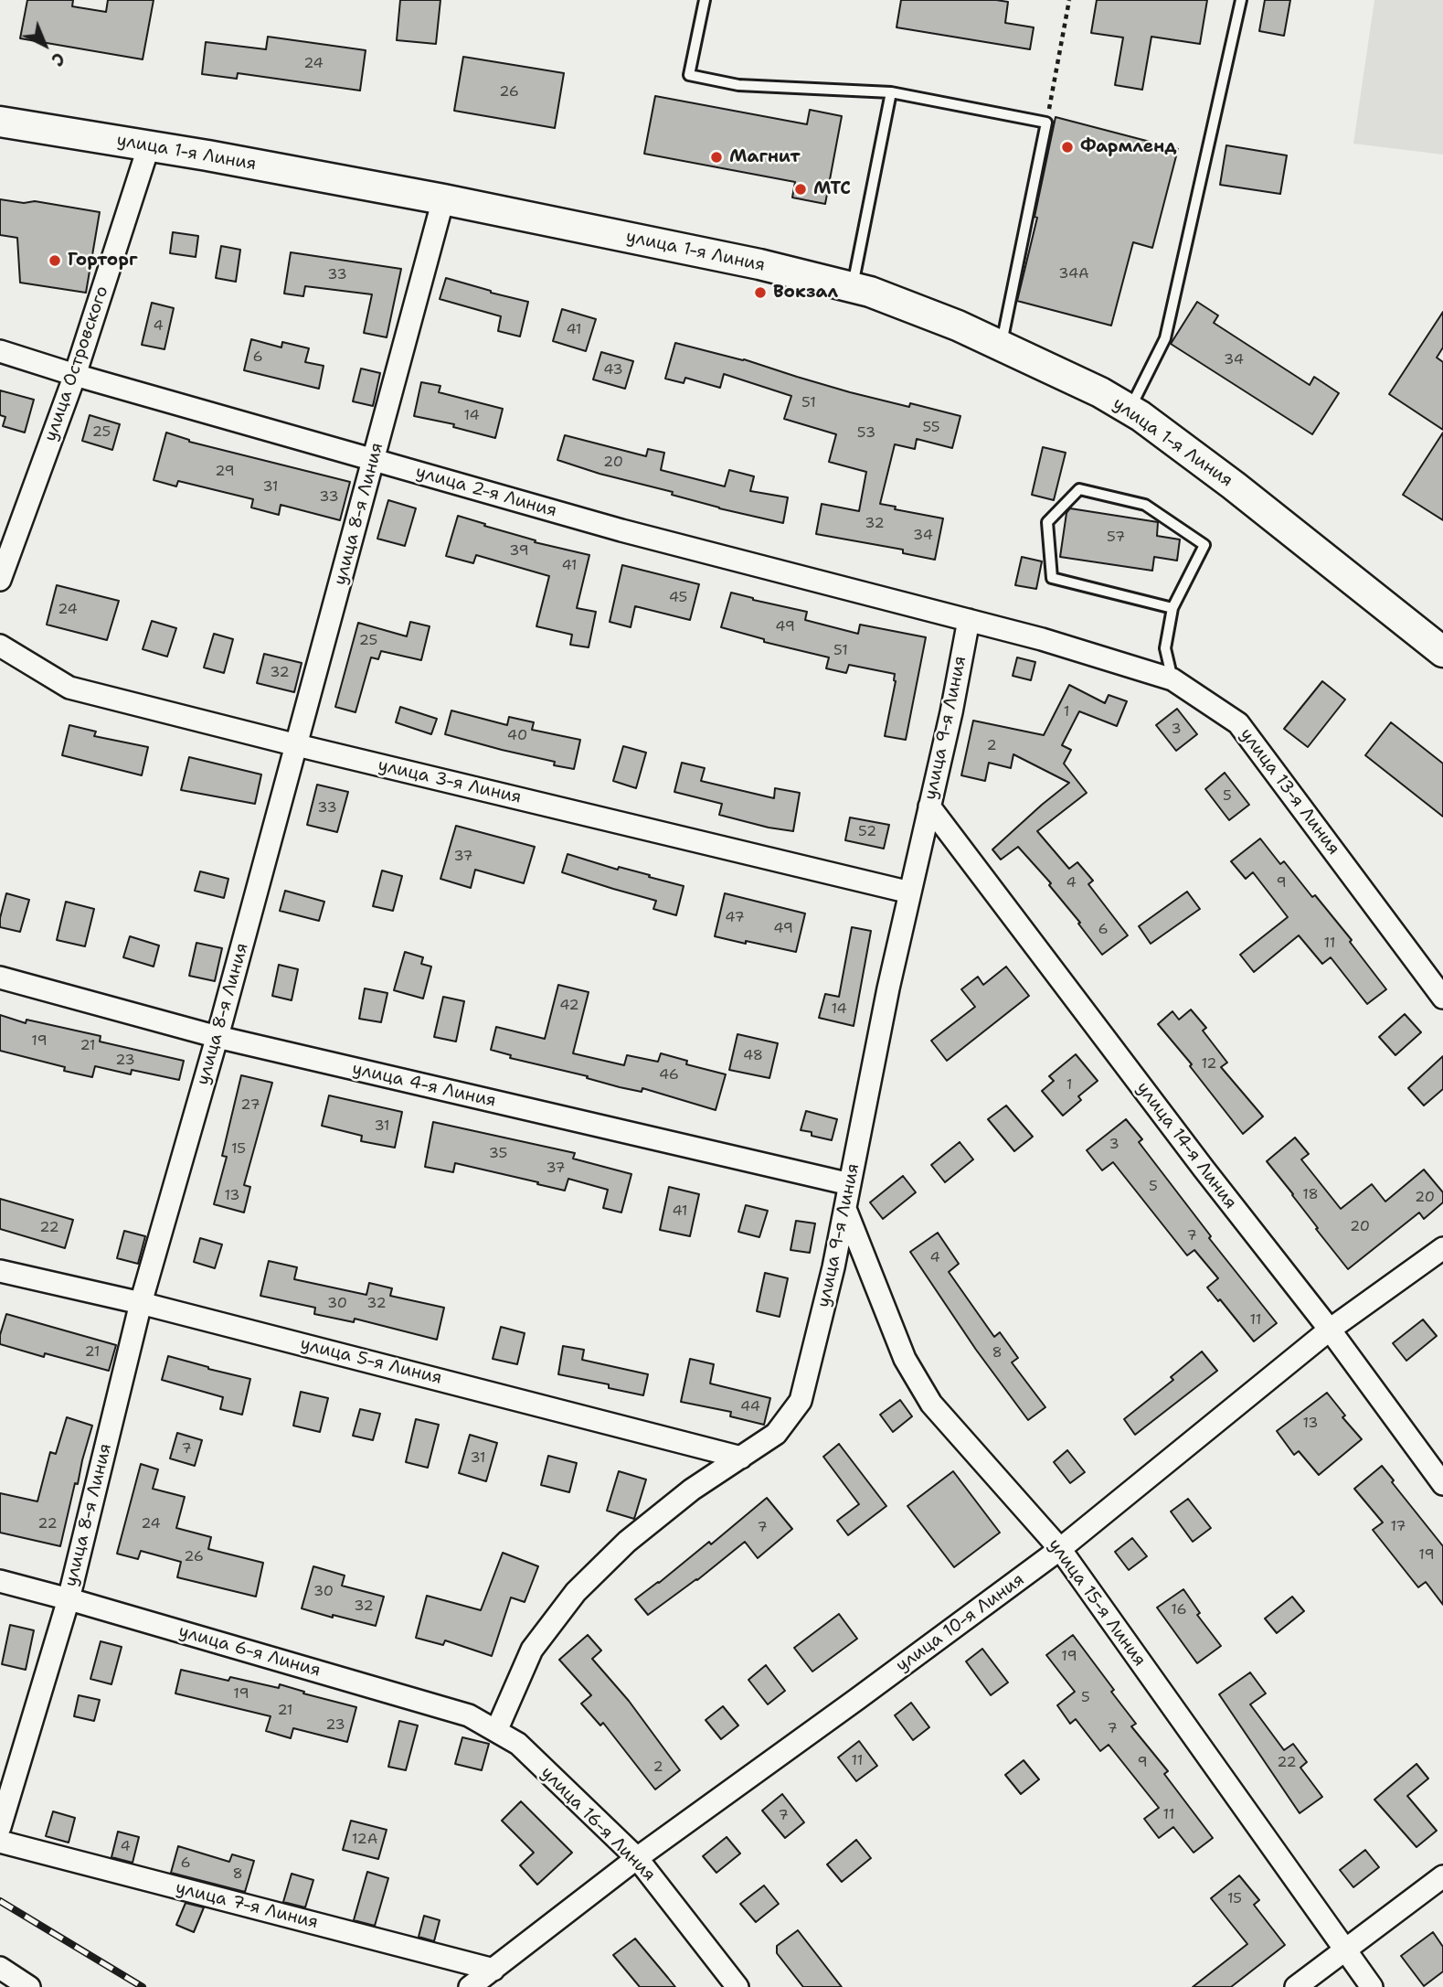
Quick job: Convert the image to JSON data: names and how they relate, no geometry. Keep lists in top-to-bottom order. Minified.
{"streets":{"main road":["улица 1-я Линия"],"street":["улица Островского","улица 2-я Линия","улица 8-я Линия","улица 9-я Линия","улица 3-я Линия","улица 13-я Линия","улица 4-я Линия","улица 14-я Линия","улица 5-я Линия","улица 15-я Линия","улица 10-я Линия","улица 6-я Линия","улица 16-я Линия","улица 7-я Линия"]},"crossings":[["улица 1-я Линия","улица Островского"],["улица 1-я Линия","улица 8-я Линия"],["улица Островского","улица 2-я Линия"],["улица 2-я Линия","улица 8-я Линия"],["улица 2-я Линия","улица 9-я Линия"],["улица 2-я Линия","улица 13-я Линия"],["улица 8-я Линия","улица 3-я Линия"],["улица 8-я Линия","улица 4-я Линия"],["улица 8-я Линия","улица 5-я Линия"],["улица 8-я Линия","улица 6-я Линия"],["улица 9-я Линия","улица 3-я Линия"],["улица 9-я Линия","улица 13-я Линия"],["улица 9-я Линия","улица 4-я Линия"],["улица 9-я Линия","улица 14-я Линия"],["улица 9-я Линия","улица 5-я Линия"],["улица 9-я Линия","улица 15-я Линия"],["улица 9-я Линия","улица 6-я Линия"],["улица 9-я Линия","улица 16-я Линия"],["улица 14-я Линия","улица 10-я Линия"],["улица 15-я Линия","улица 10-я Линия"],["улица 10-я Линия","улица 16-я Линия"],["улица 10-я Линия","улица 7-я Линия"],["улица 6-я Линия","улица 16-я Линия"]],"places":["Фармленд","Магнит","МТС","Горторг","Вокзал"],"house_numbers":["24","26","34А","33","4","41","6","34","43","51","14","55","25","53","20","29","31","33","32","34","57","39","41","45","24","49","25","51","32","1","3","40","2","5","33","52","37","4","9","47","49","6","11","42","14","19","21","48","23","12","46","1","27","31","3","15","35","37","5","18","13","20","41","20","22","7","4","30","32","11","21","8","44","13","7","31","22","24","17","7","19","26","30","32","16","19","19","5","21","23","7","11","9","22","2","11","7","12А","4","6","8","15"],"north":"bottom right"}
